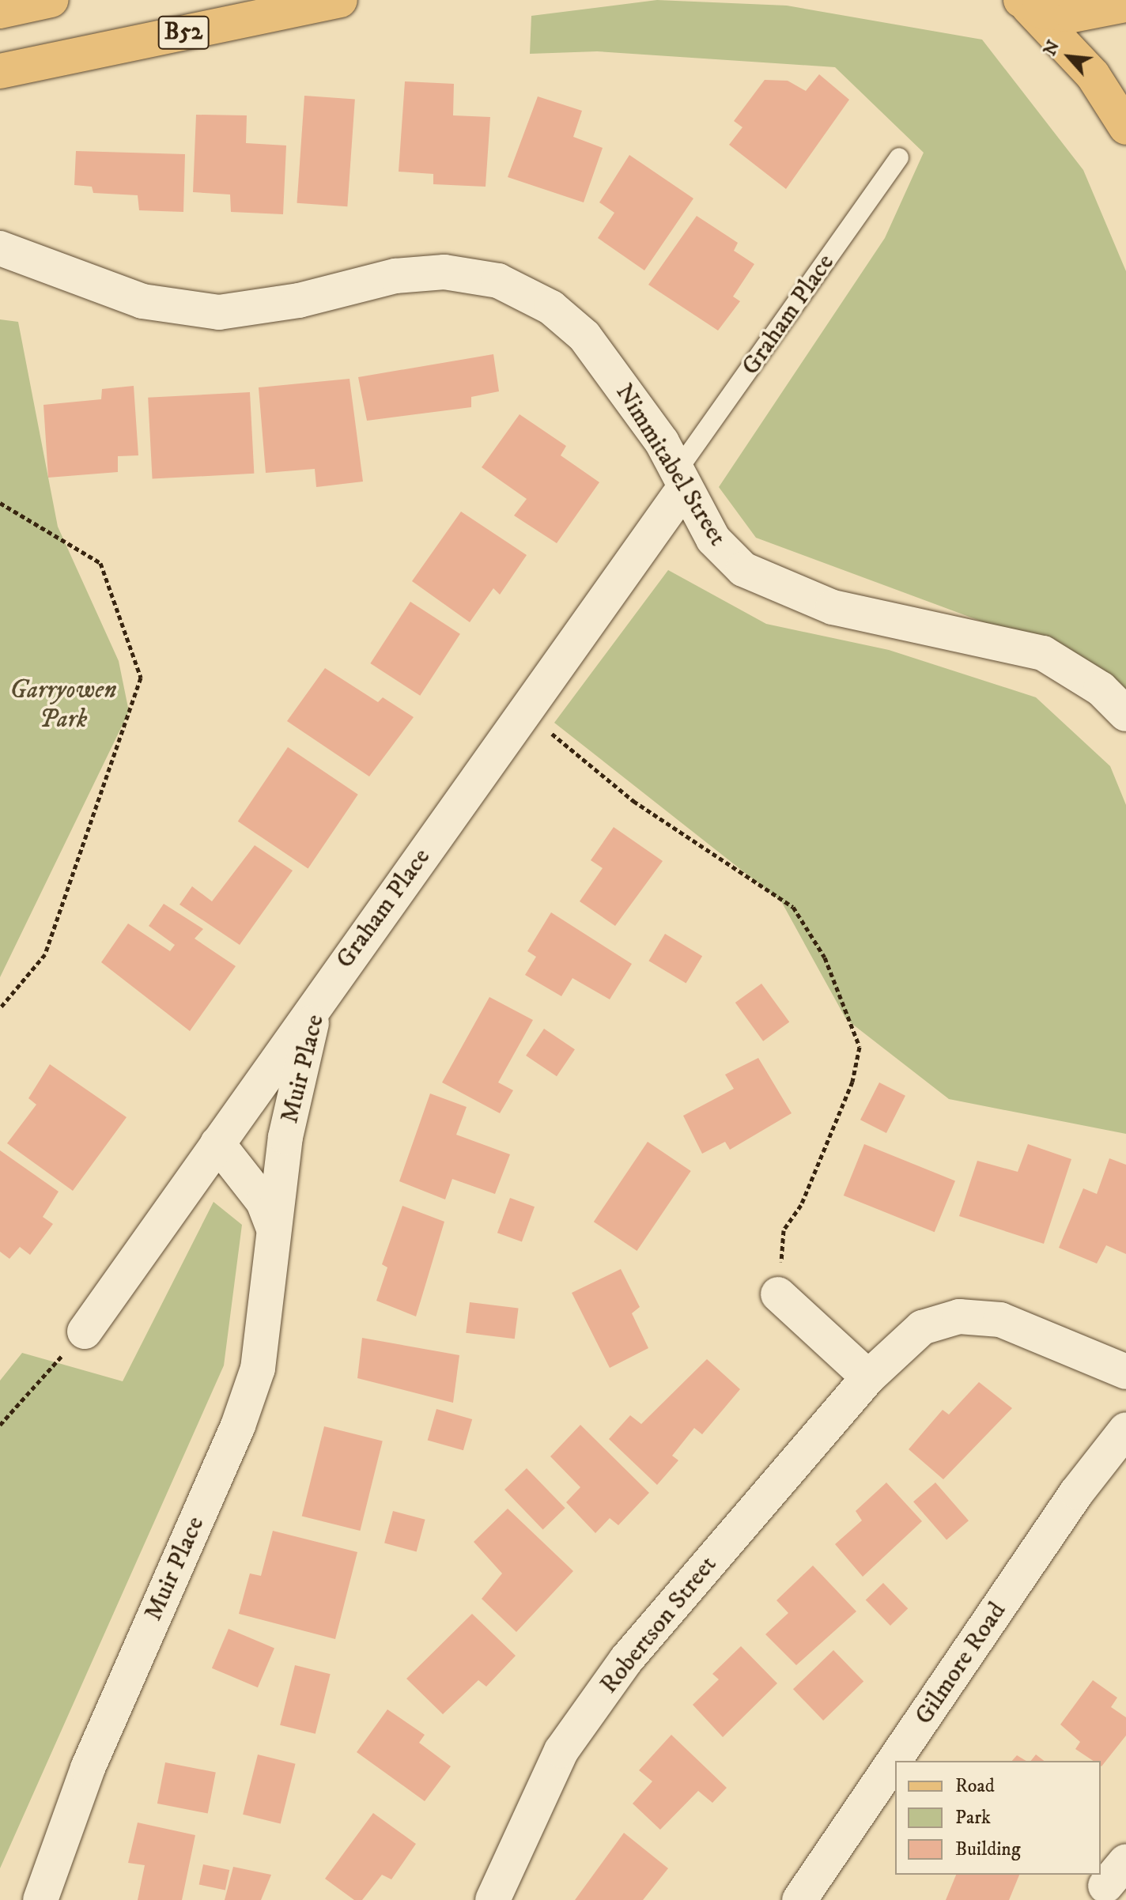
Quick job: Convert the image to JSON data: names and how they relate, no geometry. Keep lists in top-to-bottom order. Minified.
{"streets":{"main road":["B52"],"street":["Graham Place","Nimmitabel Street","Muir Place","Robertson Street","Gilmore Road"]},"crossings":[["Graham Place","Nimmitabel Street"],["Graham Place","Muir Place"]],"parks":["Garryowen Park"],"legend":["Road","Park","Building"],"north":"top left"}
